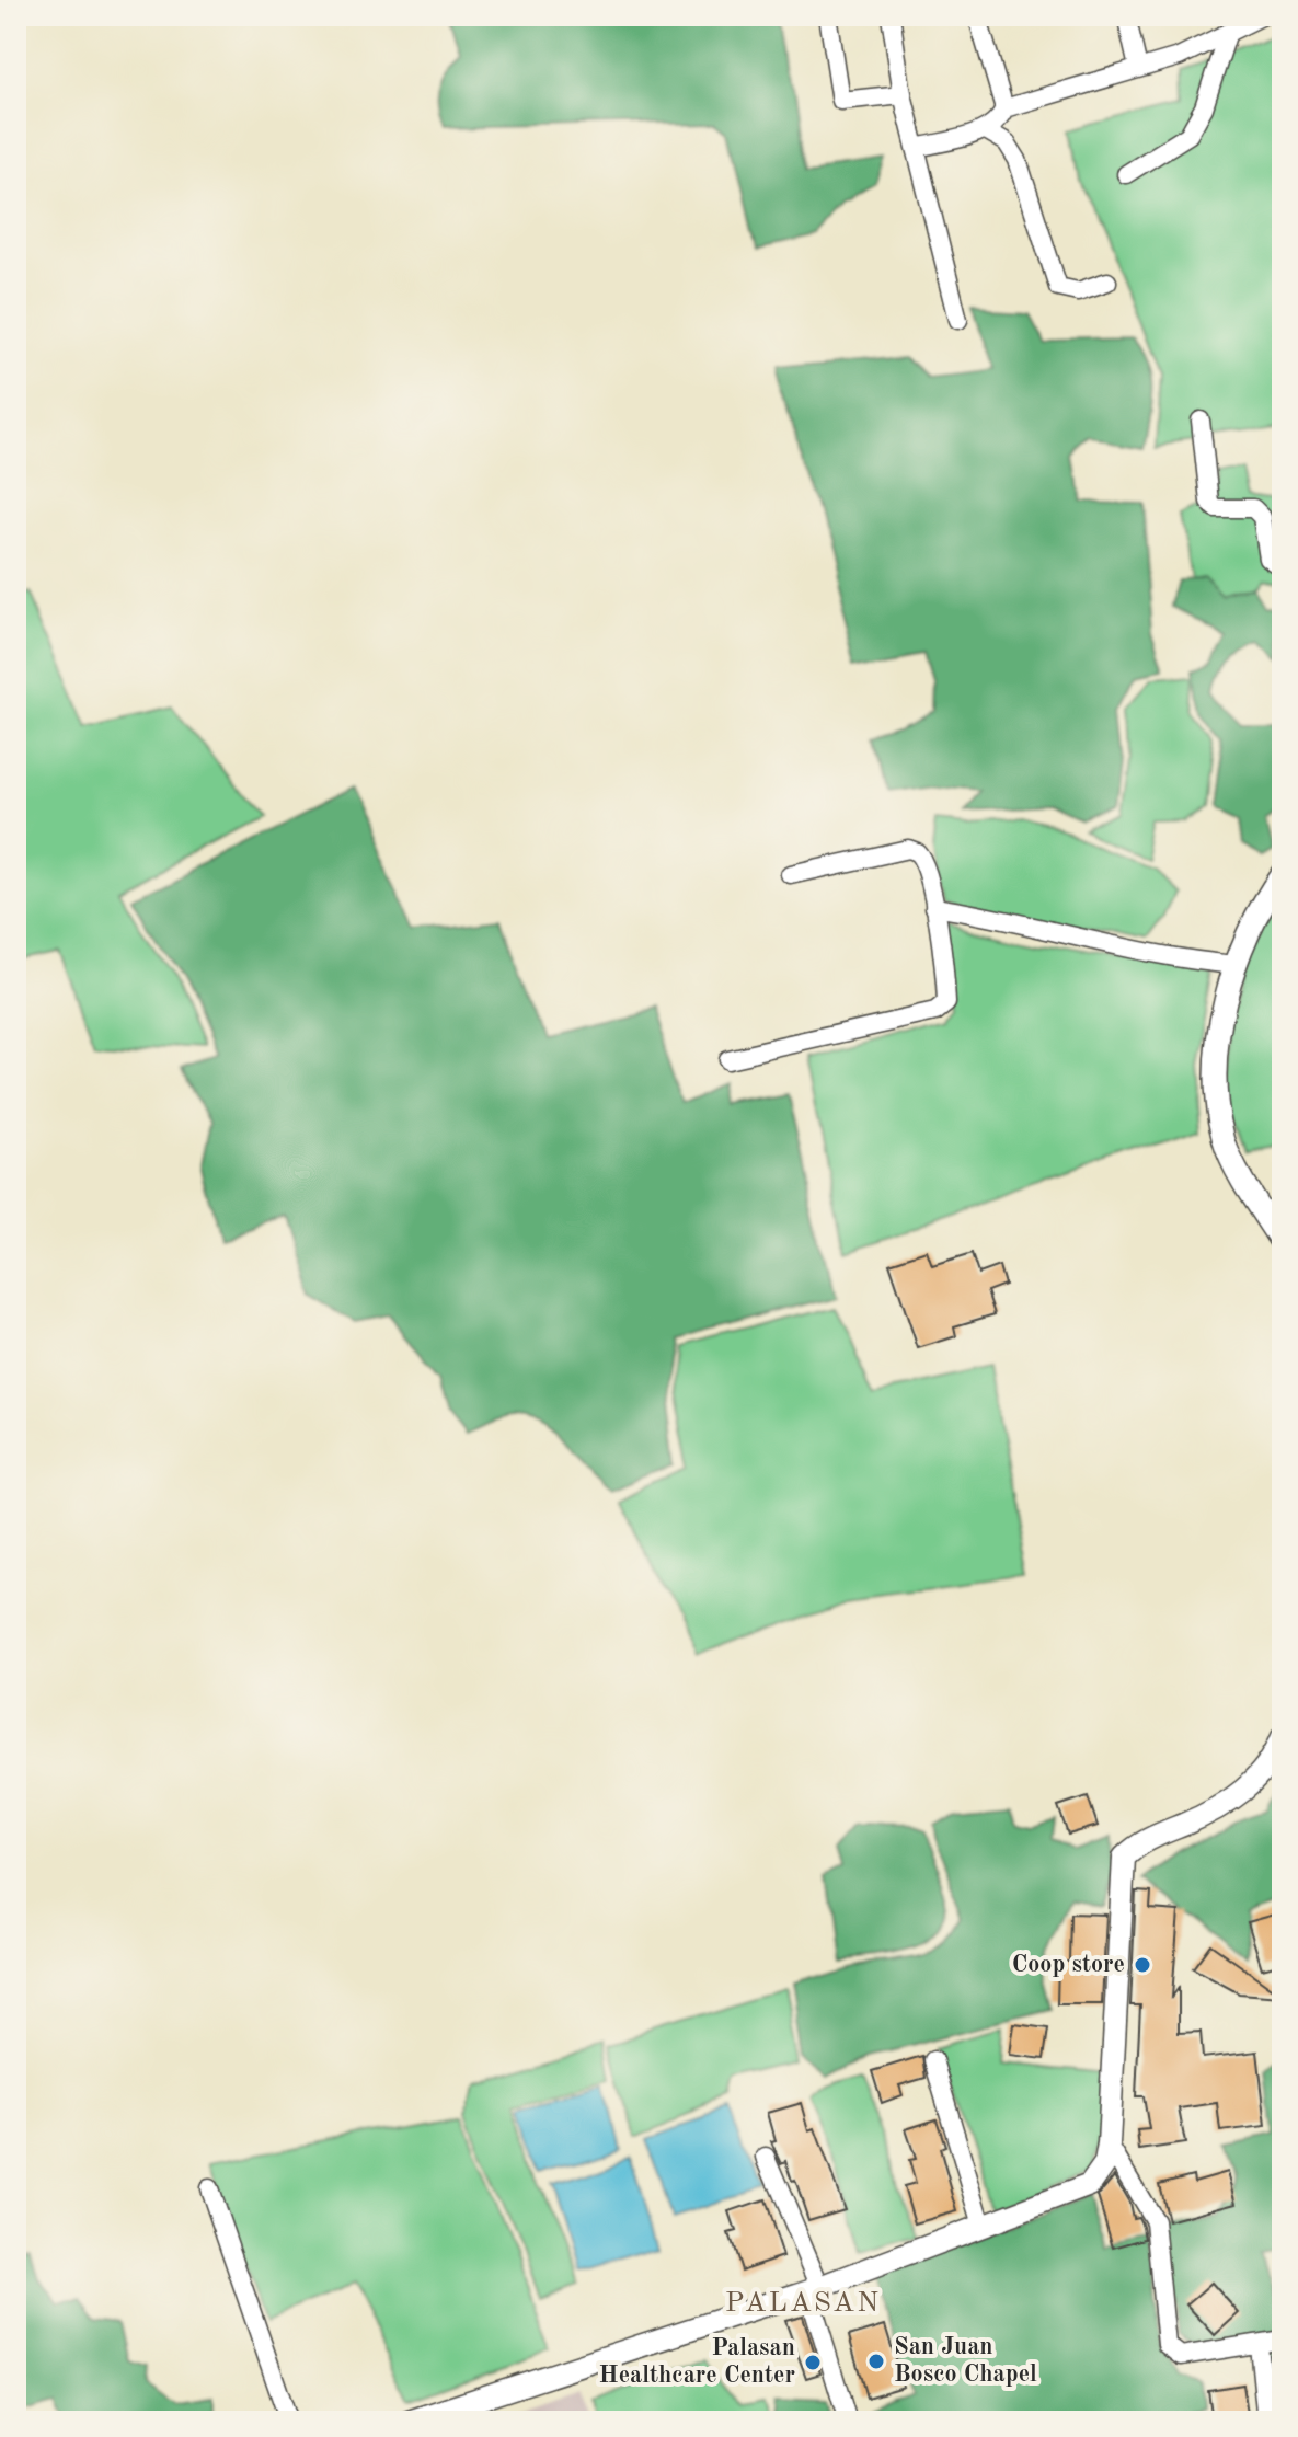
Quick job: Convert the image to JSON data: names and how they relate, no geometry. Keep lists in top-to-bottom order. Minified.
{"districts":["PALASAN"],"places":["Coop store","San Juan Bosco Chapel","Palasan Healthcare Center"]}
